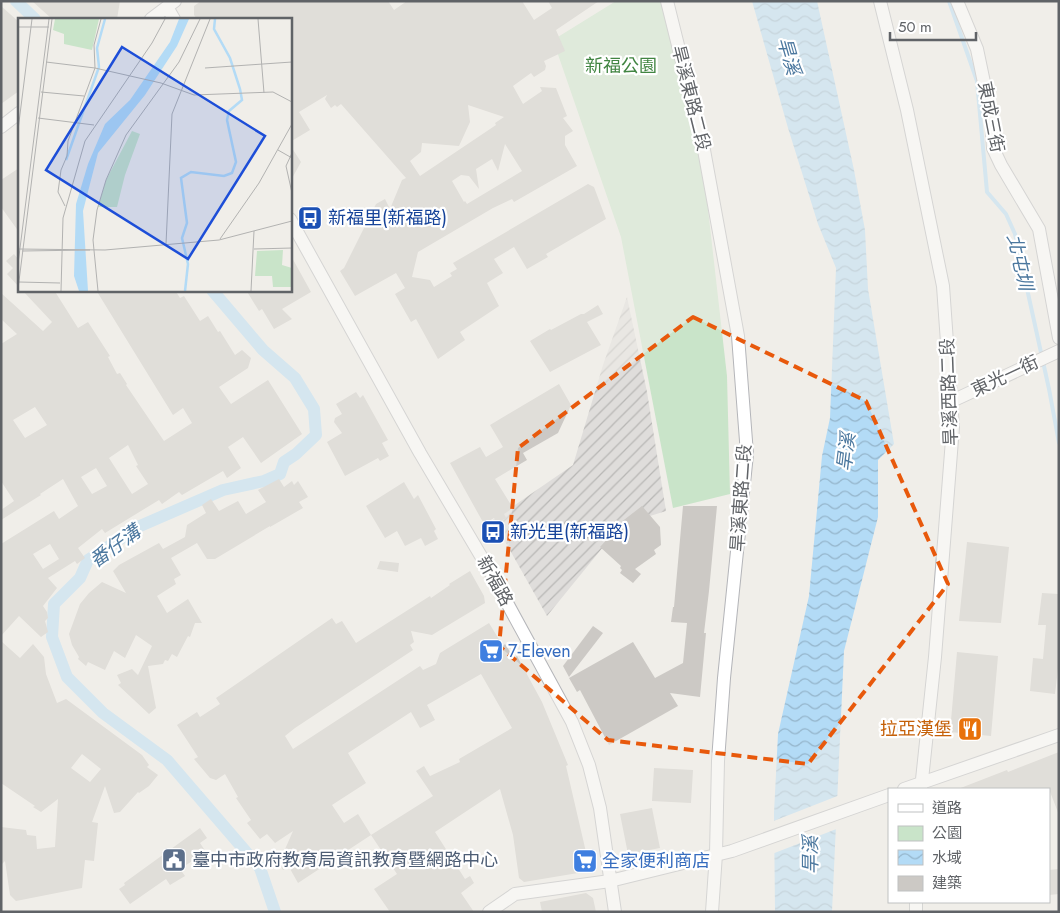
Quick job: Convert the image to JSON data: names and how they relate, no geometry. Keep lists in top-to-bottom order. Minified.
{"streets":{"street":["旱溪東路二段","東成三街","東光一街","旱溪西路二段","新福路"]},"crossings":[["東光一街","旱溪西路二段"]],"water":["旱溪","北屯圳","番仔溝"],"parks":["新福公園"],"places":{"bus stop":["新福里(新福路)","新光里(新福路)"],"supermarket":["7-Eleven","全家便利商店"],"restaurant":["拉亞漢堡"],"public building":["臺中市政府教育局資訊教育暨網路中心"]},"legend":["道路","公園","水域","建築"],"scale_bar":"50 m"}
